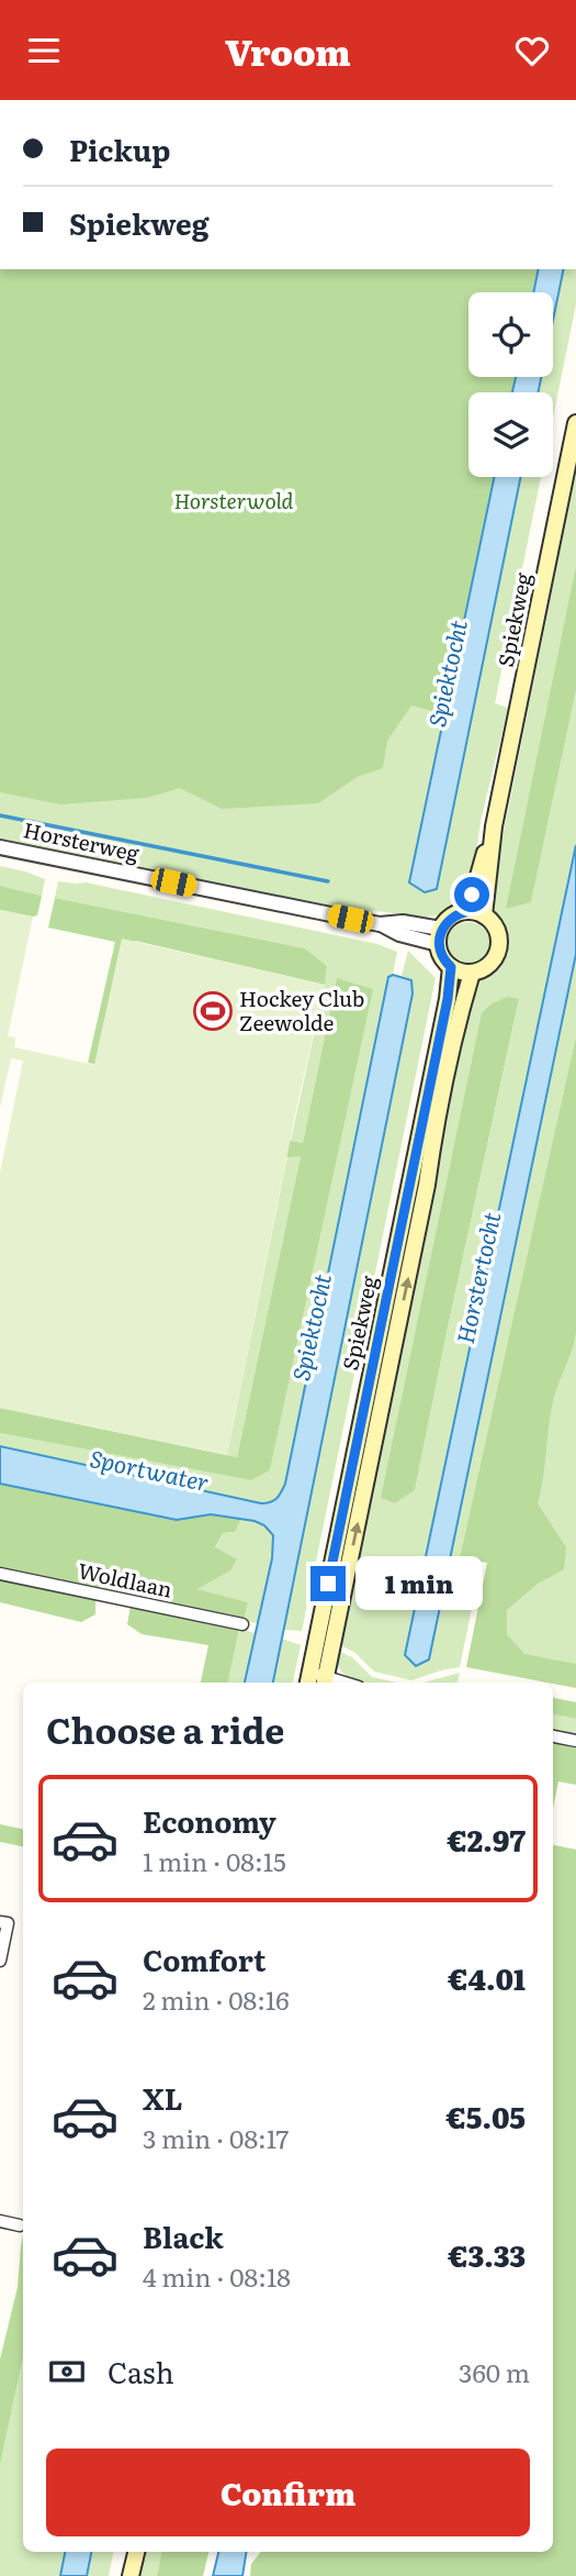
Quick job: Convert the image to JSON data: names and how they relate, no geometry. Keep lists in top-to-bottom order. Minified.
{"streets":{"main road":["Spiekweg"],"street":["Horsterweg","Woldlaan"]},"crossings":[["Spiekweg","Horsterweg"]],"water":["Spiektocht","Horstertocht","Sportwater"],"parks":["Horsterwold"],"places":{"sports":["Hockey Club Zeewolde"]},"page":{"header":"Vroom","banner":["Pickup","Spiekweg"],"bubble":"1 min","heading":"Choose a ride","list":[{"name":"Economy","note":"1 min · 08:15","value":"€2.97"},{"name":"Comfort","note":"2 min · 08:16","value":"€4.01"},{"name":"XL","note":"3 min · 08:17","value":"€5.05"},{"name":"Black","note":"4 min · 08:18","value":"€3.33"}],"pay":["Cash","360 m"],"buttons":"Confirm"}}
